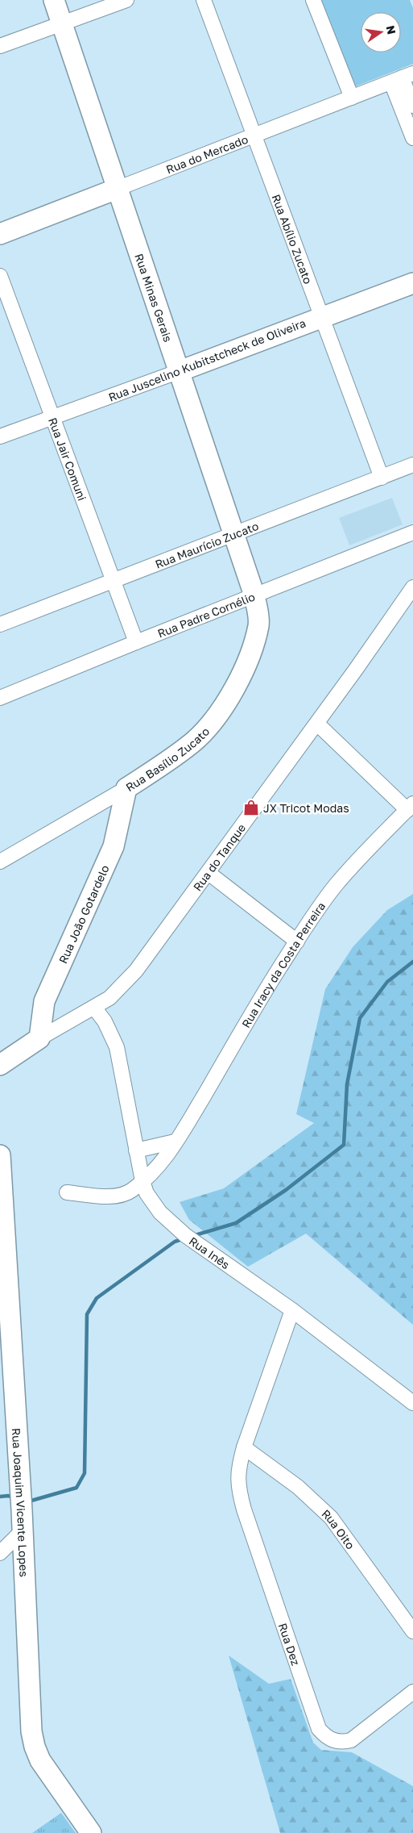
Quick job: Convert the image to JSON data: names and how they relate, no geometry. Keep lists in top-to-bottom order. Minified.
{"streets":{"street":["Rua do Mercado","Rua Abílio Zucato","Rua Minas Gerais","Rua Juscelino Kubitstcheck de Oliveira","Rua Jair Comuni","Rua Maurício Zucato","Rua Padre Cornélio","Rua Basílio Zucato","Rua do Tanque","Rua João Gotardelo","Rua Iracy da Costa Perreira","Rua Inês","Rua Joaquim Vicente Lopes","Rua Oito","Rua Dez"]},"crossings":[["Rua do Mercado","Rua Abílio Zucato"],["Rua do Mercado","Rua Minas Gerais"],["Rua Abílio Zucato","Rua Juscelino Kubitstcheck de Oliveira"],["Rua Abílio Zucato","Rua Maurício Zucato"],["Rua Minas Gerais","Rua Juscelino Kubitstcheck de Oliveira"],["Rua Minas Gerais","Rua Maurício Zucato"],["Rua Minas Gerais","Rua Padre Cornélio"],["Rua Minas Gerais","Rua Basílio Zucato"],["Rua Juscelino Kubitstcheck de Oliveira","Rua Jair Comuni"],["Rua Jair Comuni","Rua Maurício Zucato"],["Rua Jair Comuni","Rua Padre Cornélio"],["Rua Padre Cornélio","Rua Basílio Zucato"],["Rua Basílio Zucato","Rua João Gotardelo"],["Rua do Tanque","Rua João Gotardelo"],["Rua do Tanque","Rua Inês"],["Rua Iracy da Costa Perreira","Rua Inês"],["Rua Oito","Rua Dez"]],"places":{"shop":["JX Tricot Modas"]},"north":"right"}
